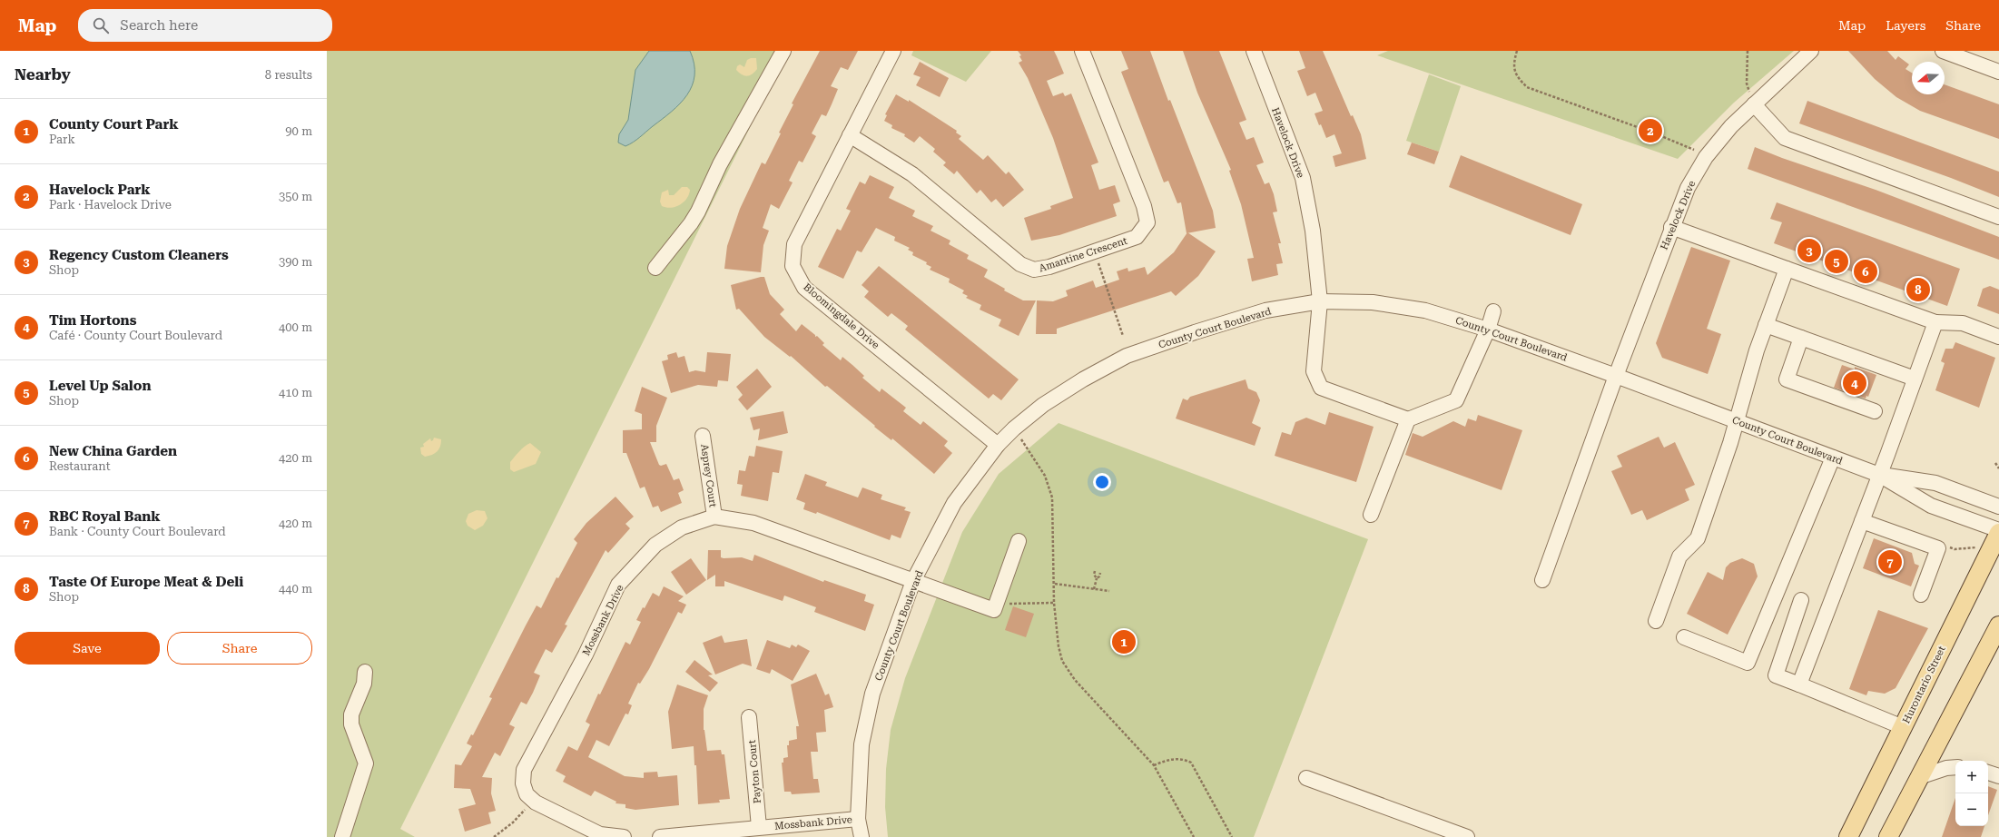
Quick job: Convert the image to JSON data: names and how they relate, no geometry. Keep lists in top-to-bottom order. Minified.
{"streets":{"main road":["Hurontario Street"],"street":["Havelock Drive","Amantine Crescent","Bloomingdale Drive","County Court Boulevard","Asprey Court","Mossbank Drive","Payton Court"]},"crossings":[["Havelock Drive","County Court Boulevard"],["Amantine Crescent","Bloomingdale Drive"],["Bloomingdale Drive","County Court Boulevard"],["County Court Boulevard","Mossbank Drive"],["County Court Boulevard","Hurontario Street"],["Asprey Court","Mossbank Drive"],["Mossbank Drive","Payton Court"]],"north":"left","page":{"header":"Map","search":"Search here","nav":["Map","Layers","Share"],"heading":["Nearby","8 results"],"list":[{"mark":"1","name":"County Court Park","note":"Park","value":"90 m"},{"mark":"2","name":"Havelock Park","note":"Park · Havelock Drive","value":"350 m"},{"mark":"3","name":"Regency Custom Cleaners","note":"Shop","value":"390 m"},{"mark":"4","name":"Tim Hortons","note":"Café · County Court Boulevard","value":"400 m"},{"mark":"5","name":"Level Up Salon","note":"Shop","value":"410 m"},{"mark":"6","name":"New China Garden","note":"Restaurant","value":"420 m"},{"mark":"7","name":"RBC Royal Bank","note":"Bank · County Court Boulevard","value":"420 m"},{"mark":"8","name":"Taste Of Europe Meat & Deli","note":"Shop","value":"440 m"}],"pins":["2","3","5","6","8","4","7","1"],"buttons":["Save","Share"],"map_buttons":["+","−"]}}
